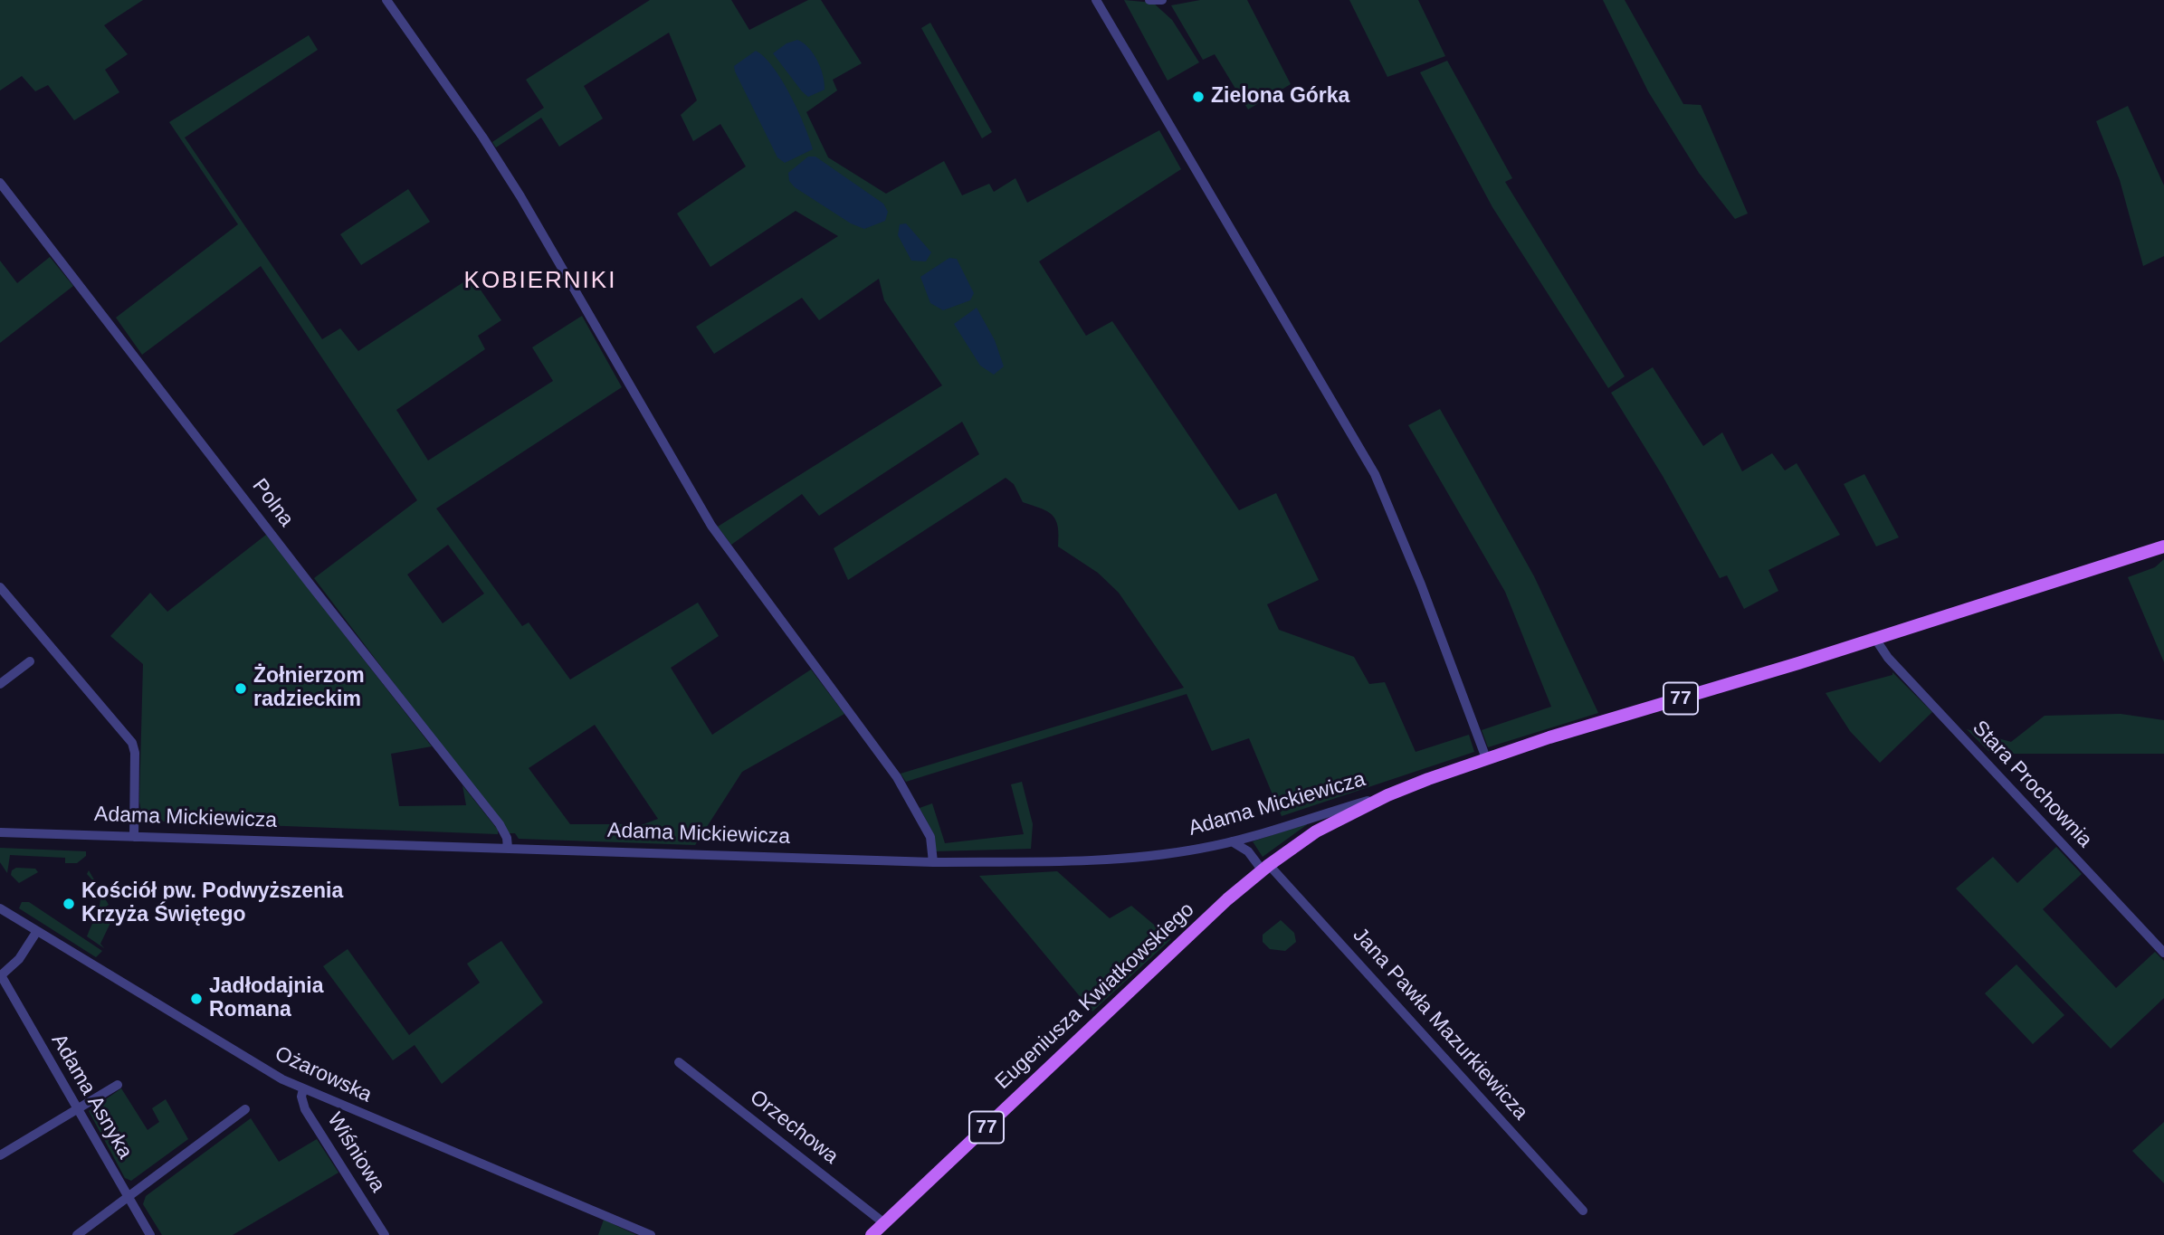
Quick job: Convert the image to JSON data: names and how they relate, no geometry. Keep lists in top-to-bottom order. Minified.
{"streets":{"main road":["77","Adama Mickiewicza","Eugeniusza Kwiatkowskiego"],"street":["Polna","Stara Prochownia","Jana Pawła Mazurkiewicza","Ożarowska","Adama Asnyka","Orzechowa","Wiśniowa"]},"crossings":[["Polna","Adama Mickiewicza"],["77","Stara Prochownia"],["77","Adama Mickiewicza"],["Stara Prochownia","Adama Mickiewicza"],["Adama Mickiewicza","Eugeniusza Kwiatkowskiego"],["Adama Mickiewicza","Jana Pawła Mazurkiewicza"],["Eugeniusza Kwiatkowskiego","Jana Pawła Mazurkiewicza"],["Eugeniusza Kwiatkowskiego","Orzechowa"],["Ożarowska","Wiśniowa"]],"districts":["KOBIERNIKI"],"places":["Zielona Górka","Żołnierzom radzieckim","Kościół pw. Podwyższenia Krzyża Świętego","Jadłodajnia Romana"]}
